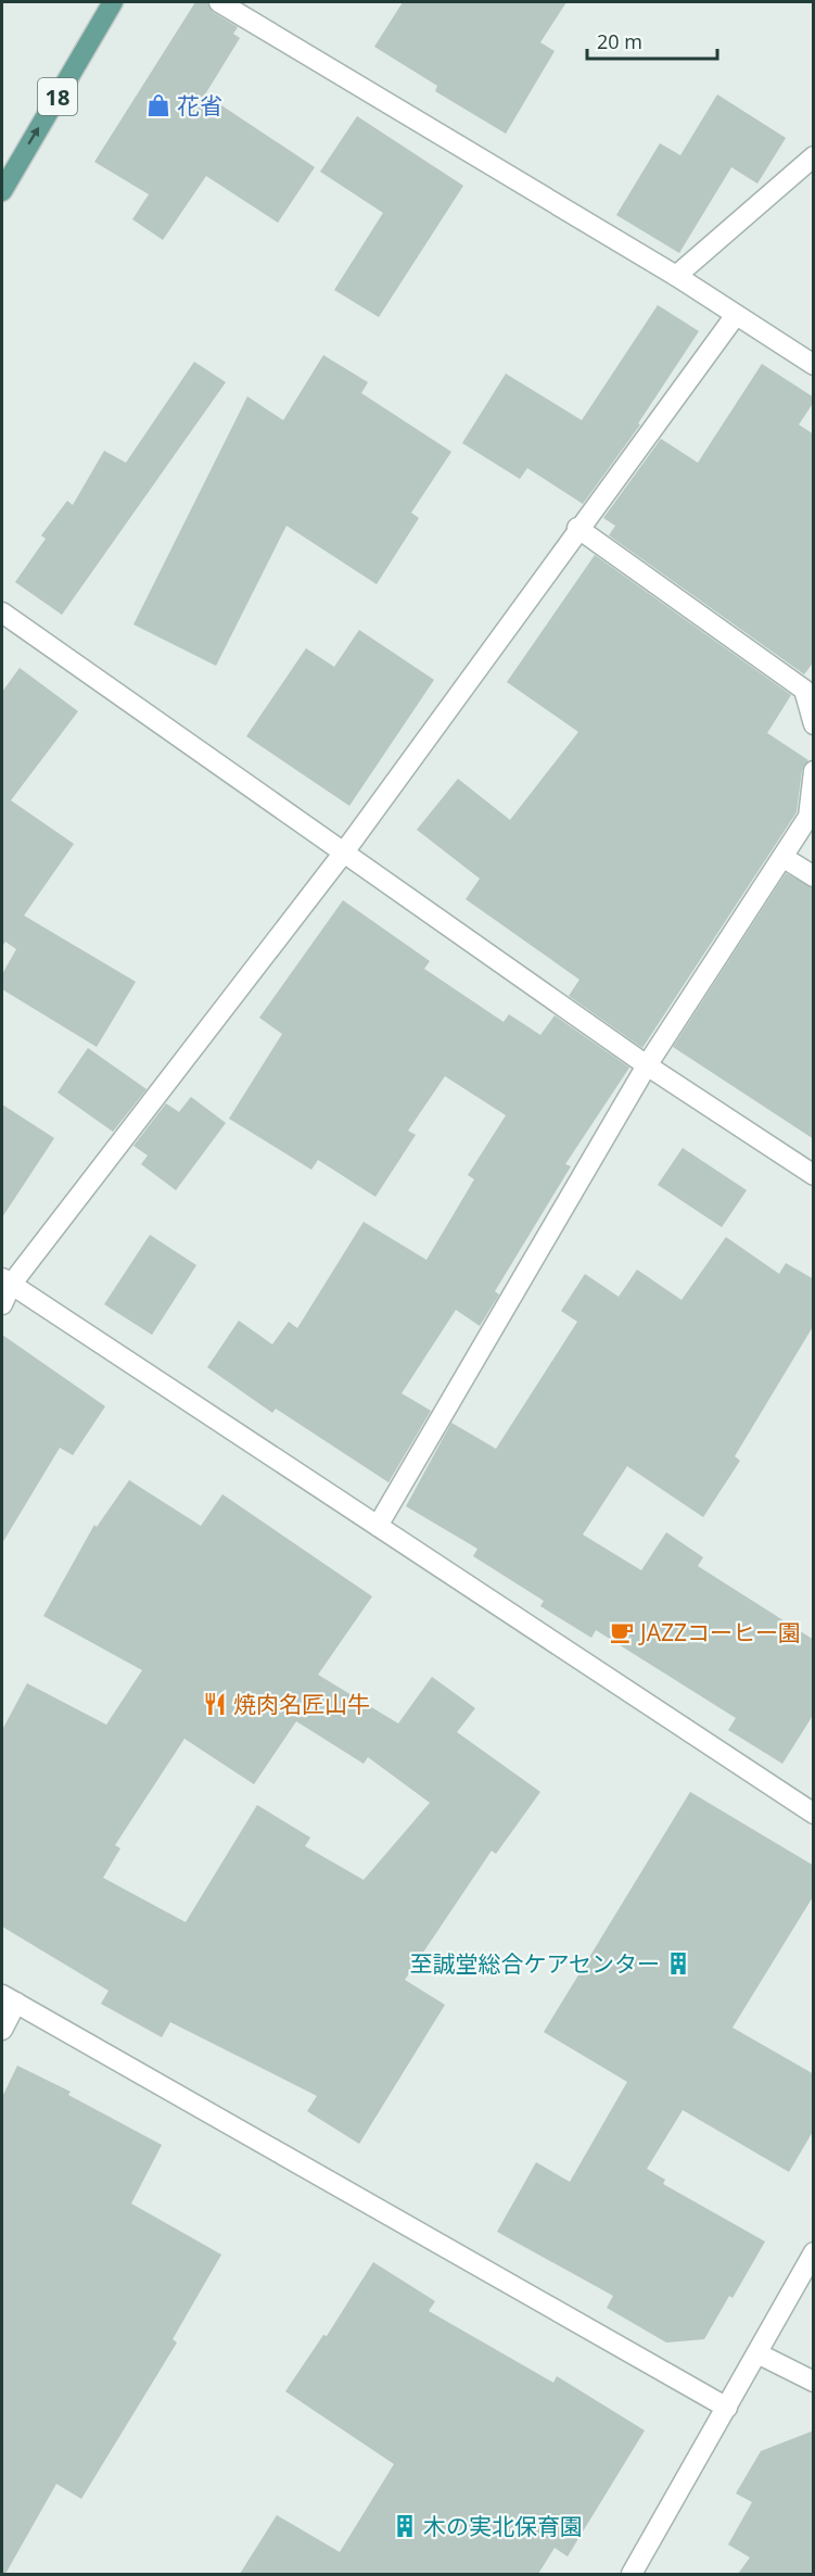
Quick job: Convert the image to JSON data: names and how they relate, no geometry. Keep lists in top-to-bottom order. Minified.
{"streets":{"main road":["18"]},"places":{"shop":["花省"],"cafe":["JAZZコーヒー園"],"restaurant":["焼肉名匠山牛"],"building":["至誠堂総合ケアセンター","木の実北保育園"]},"scale_bar":"20 m"}
